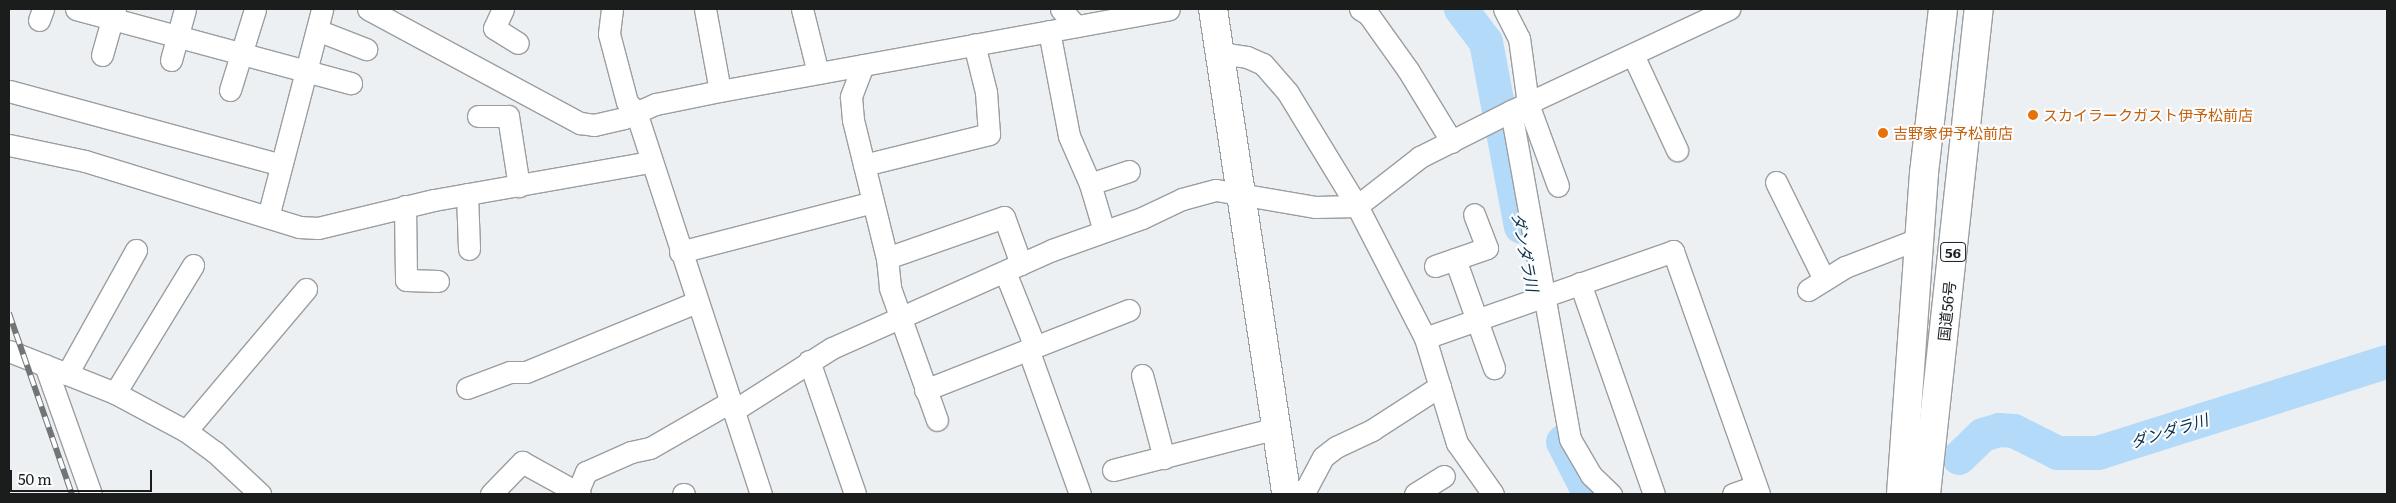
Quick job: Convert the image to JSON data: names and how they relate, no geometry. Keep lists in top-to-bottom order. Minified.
{"streets":{"main road":["56","国道56号"]},"water":["ダンダラ川"],"places":["スカイラークガスト伊予松前店","吉野家伊予松前店"],"scale_bar":"50 m"}
